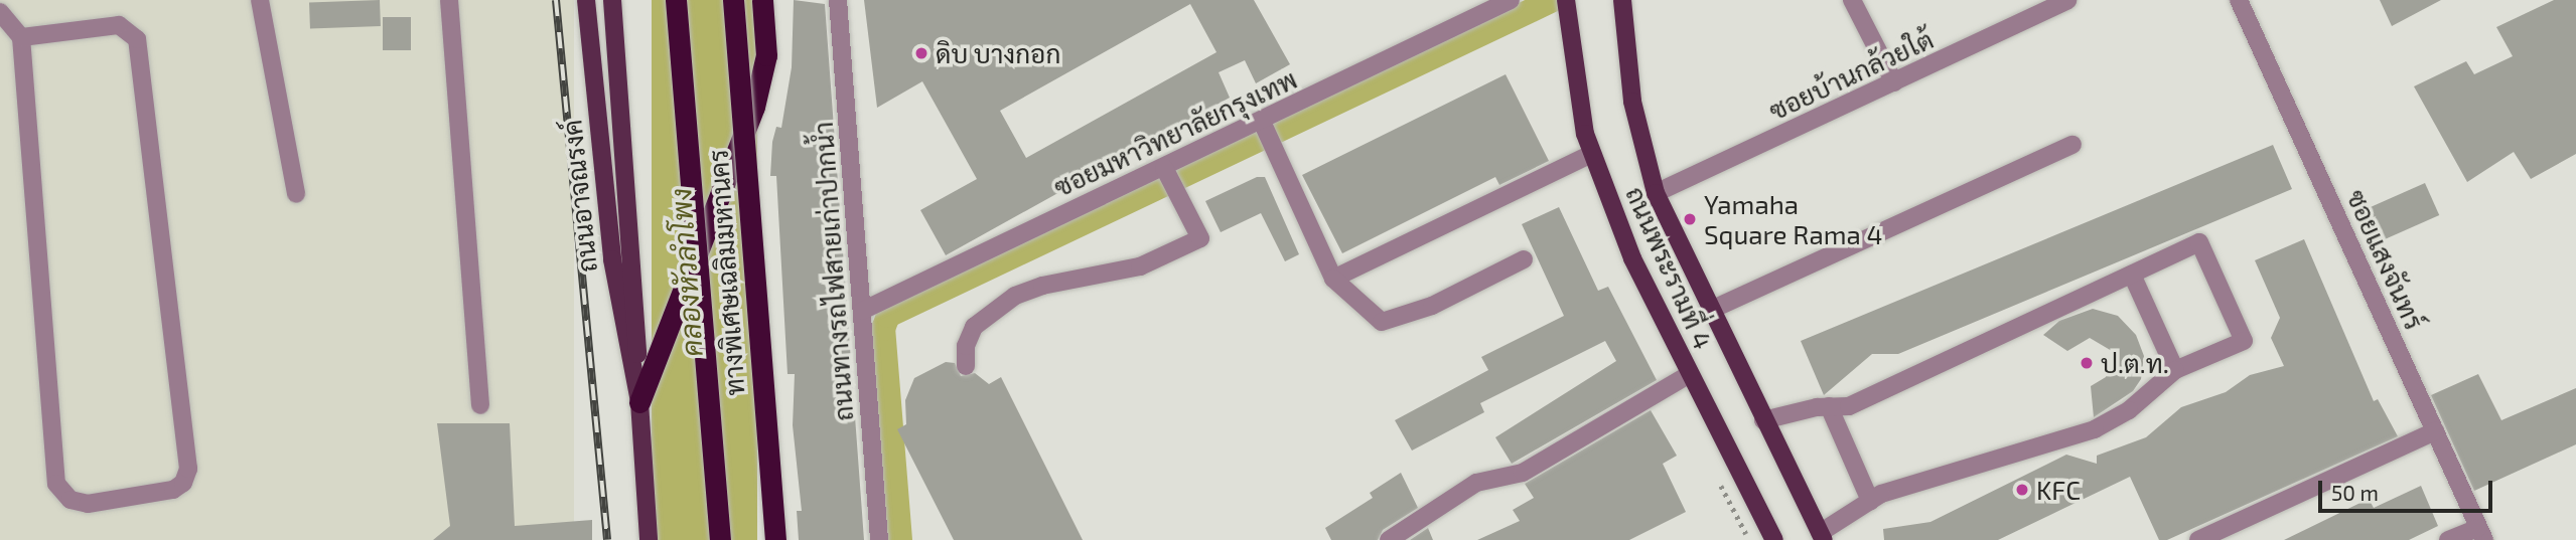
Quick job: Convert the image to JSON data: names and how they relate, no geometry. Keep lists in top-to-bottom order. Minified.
{"streets":{"highway":["ทางพิเศษเฉลิมมหานคร"],"main road":["ถนนอาจณรงค์","ถนนพระรามที่ 4"],"street":["ซอยบ้านกล้วยใต้","ซอยมหาวิทยาลัยกรุงเทพ","ซอยแสงจันทร์","ถนนทางรถไฟสายเก่าปากน้ำ"]},"crossings":[["ซอยบ้านกล้วยใต้","ถนนพระรามที่ 4"],["ซอยมหาวิทยาลัยกรุงเทพ","ถนนทางรถไฟสายเก่าปากน้ำ"]],"water":["คลองหัวลำโพง"],"places":["ดิบ บางกอก","Yamaha Square Rama 4","ป.ต.ท.","KFC"],"scale_bar":"50 m"}
